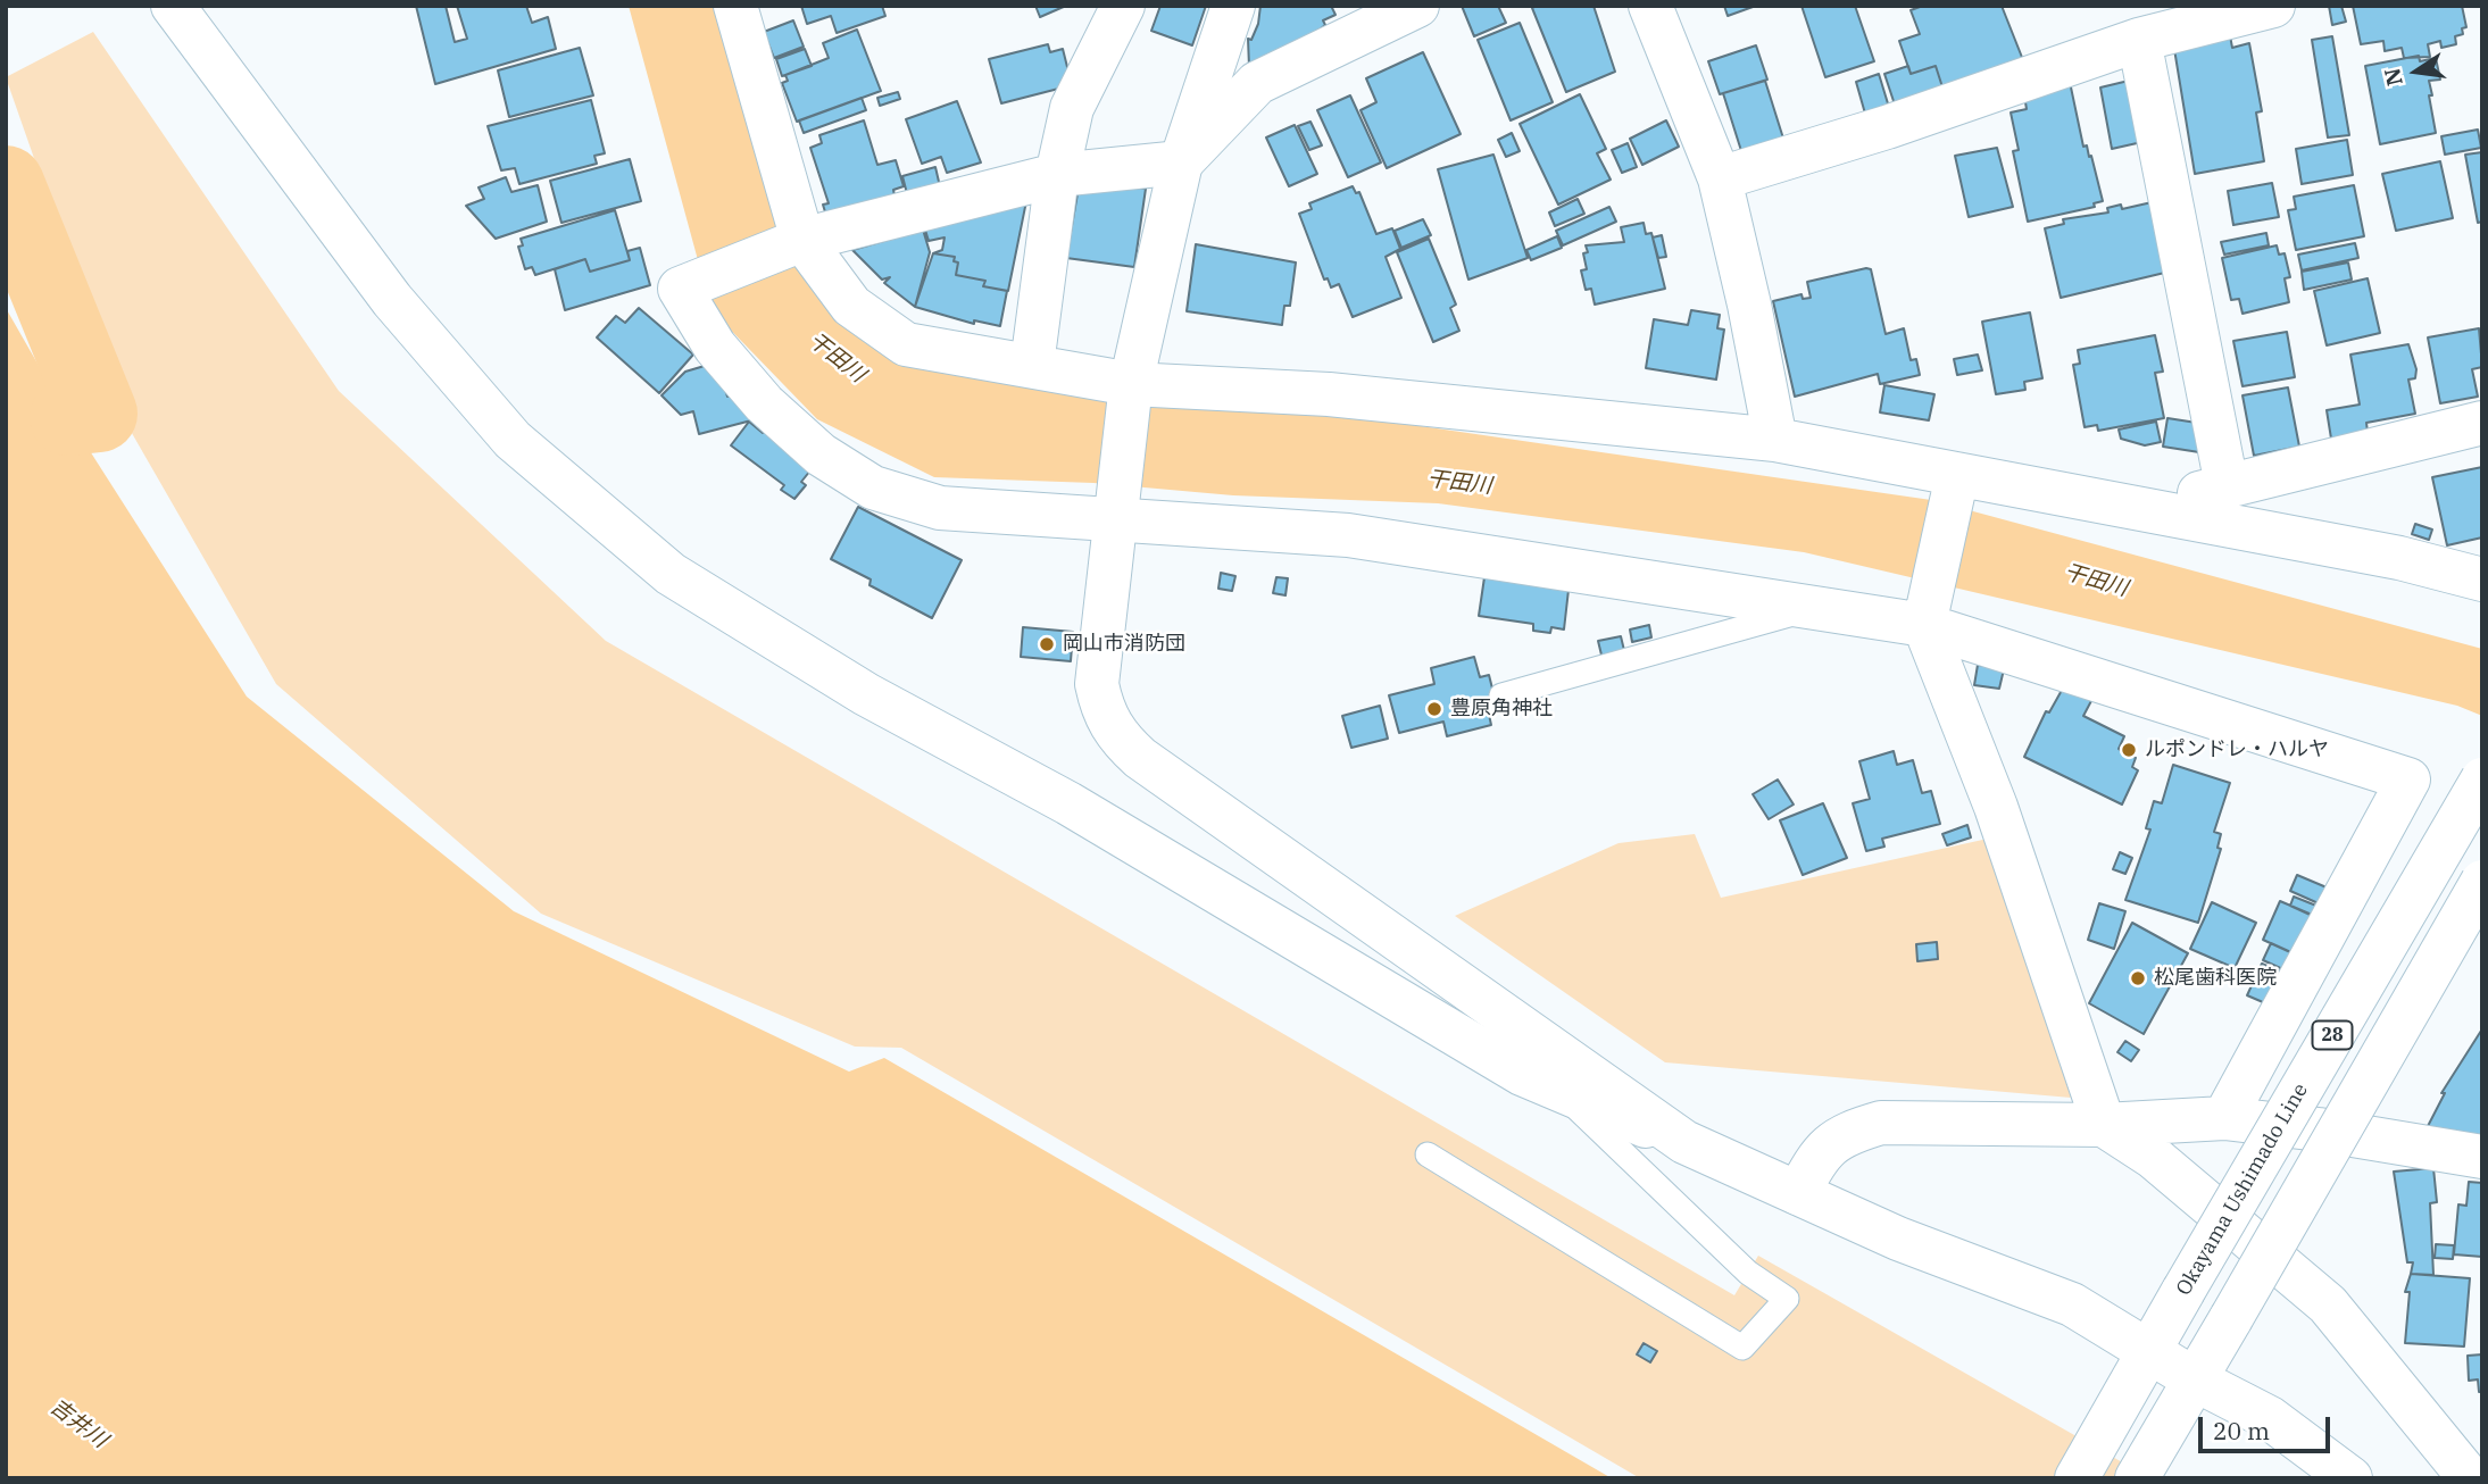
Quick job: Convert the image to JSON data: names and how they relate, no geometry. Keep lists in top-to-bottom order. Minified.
{"streets":{"street":["28","Okayama Ushimado Line"]},"water":["干田川","吉井川"],"places":["岡山市消防団","豊原角神社","ルポンドレ・ハルヤ","松尾歯科医院"],"scale_bar":"20 m","north":"left"}
